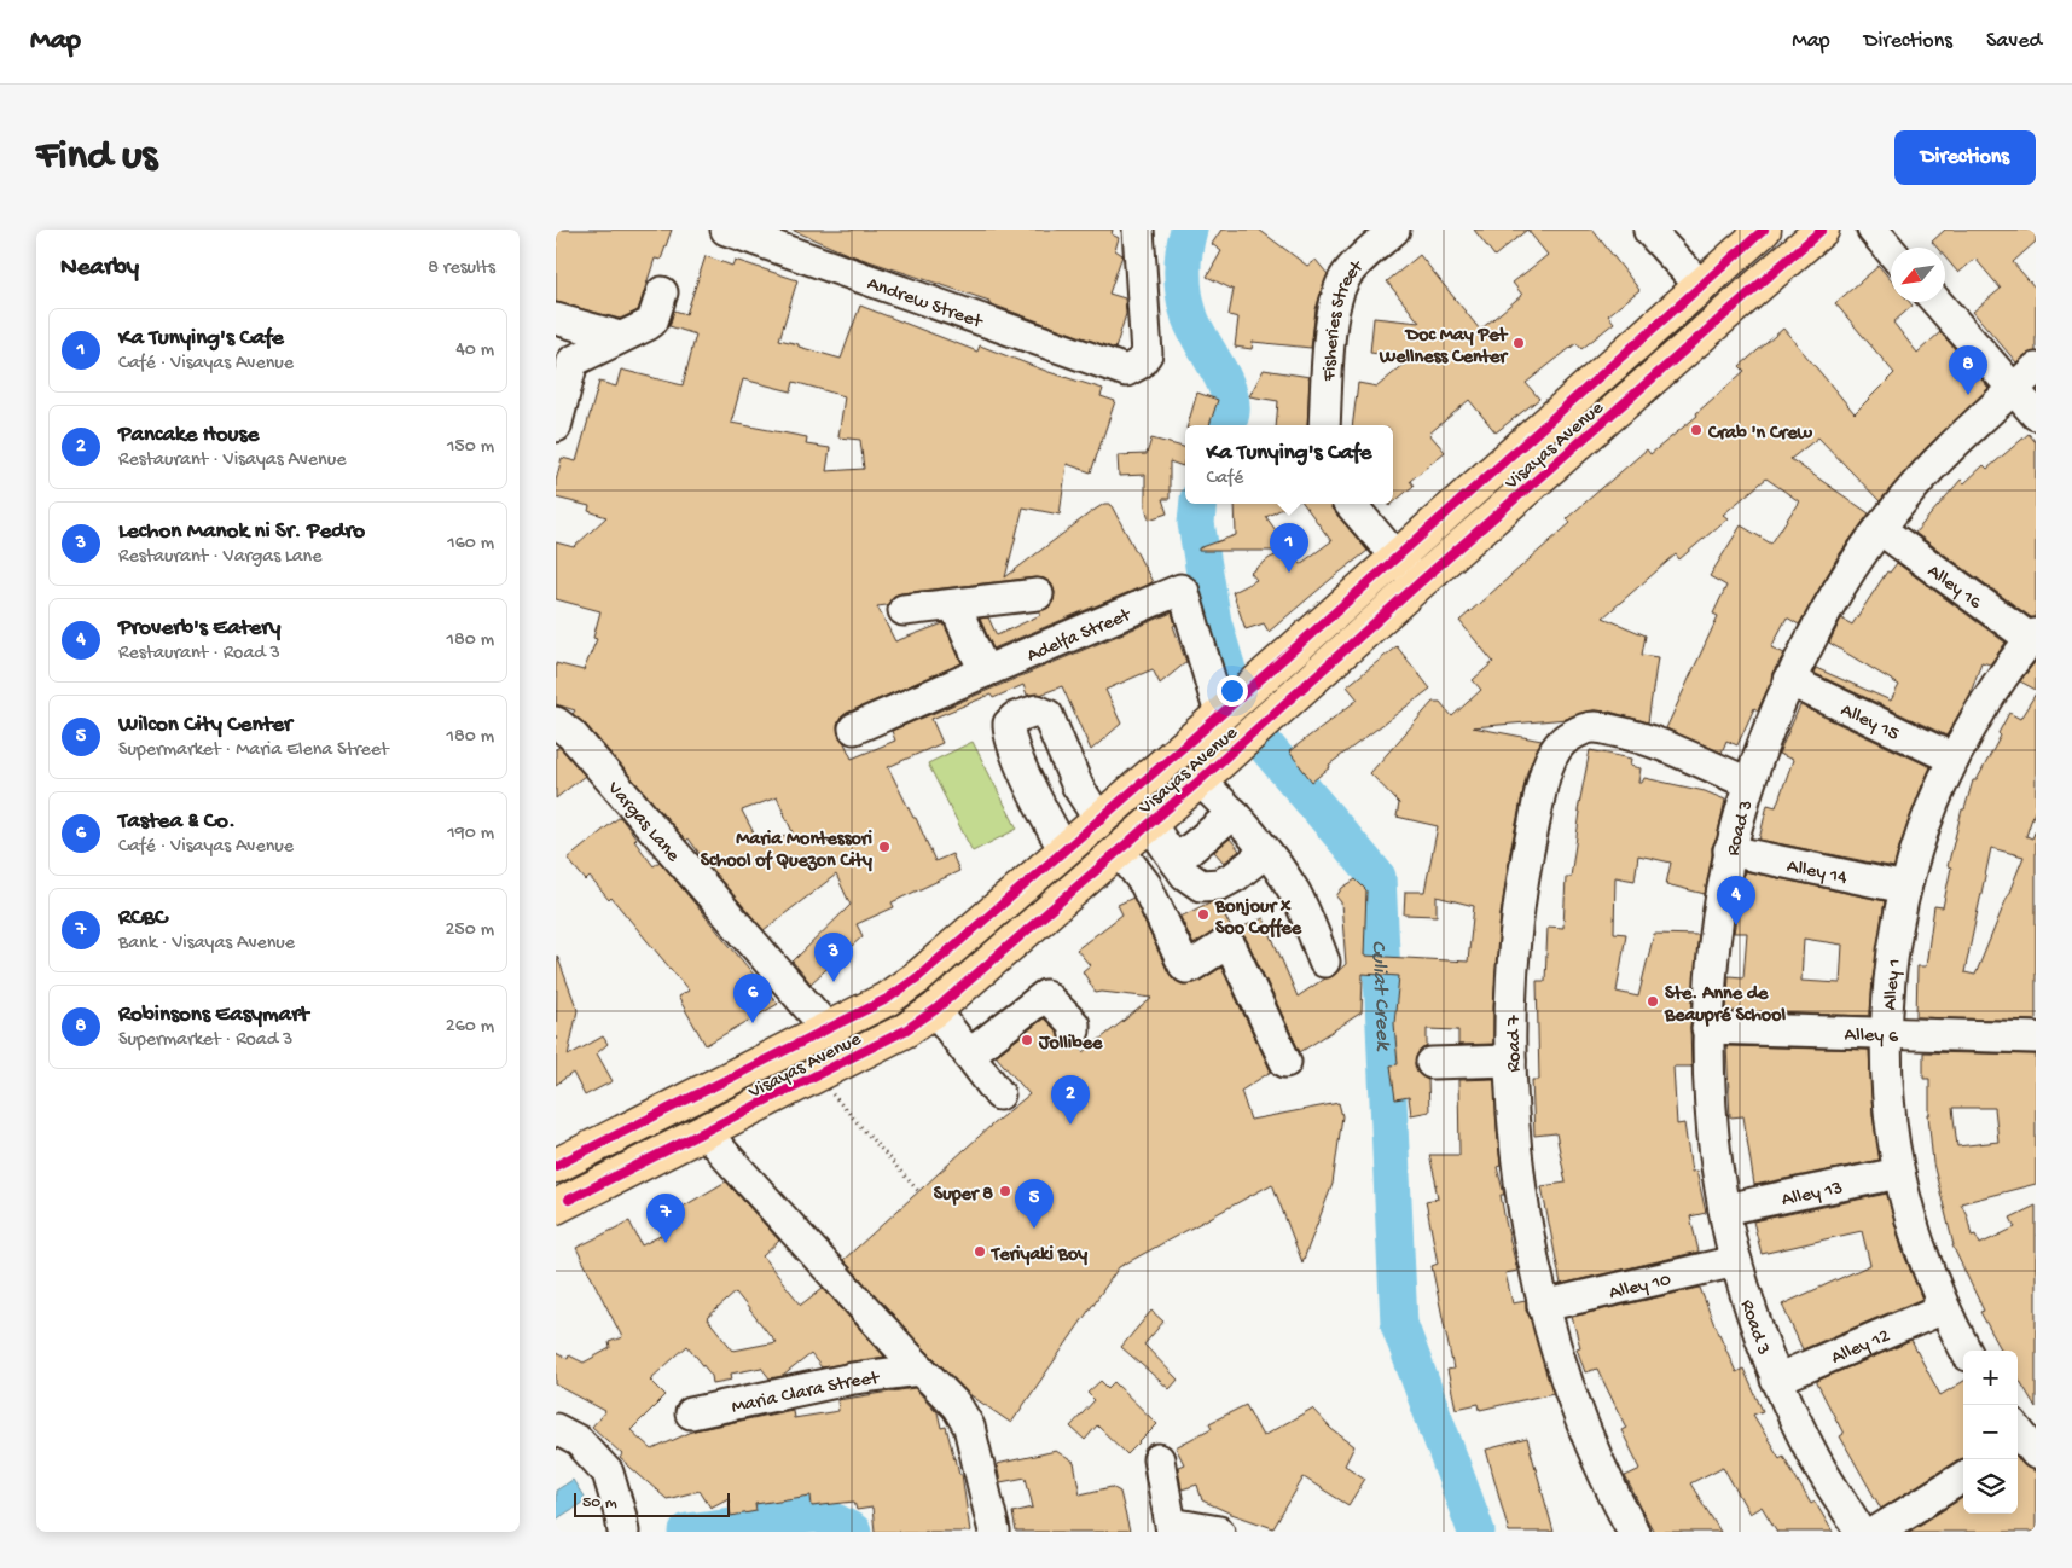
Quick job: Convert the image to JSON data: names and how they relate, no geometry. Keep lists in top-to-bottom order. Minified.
{"streets":{"main road":["Visayas Avenue"],"street":["Andrew Street","Fisheries Street","Alley 16","Adelfa Street","Alley 15","Vargas Lane","Road 3","Alley 14","Alley 1","Alley 6","Road 7","Alley 13","Alley 10","Alley 12","Maria Clara Street"]},"crossings":[["Visayas Avenue","Adelfa Street"],["Visayas Avenue","Vargas Lane"],["Alley 16","Road 3"],["Alley 16","Alley 1"],["Alley 15","Road 3"],["Alley 15","Alley 1"],["Road 3","Alley 14"],["Road 3","Alley 6"],["Road 3","Road 7"],["Road 3","Alley 13"],["Road 3","Alley 10"],["Road 3","Alley 12"],["Alley 14","Alley 1"],["Alley 1","Alley 6"],["Alley 1","Alley 13"],["Alley 1","Alley 12"],["Road 7","Alley 10"]],"water":["Culiat Creek"],"places":["Doc May Pet Wellness Center","Crab 'n Crew","Maria Montessori School of Quezon City","Bonjour x Soo Coffee","Ste. Anne de Beaupré School","Jollibee","Super 8","Teriyaki Boy"],"scale_bar":"50 m","north":"bottom left","page":{"header":"Map","nav":["Map","Directions","Saved"],"buttons":"Directions","title":"Find us","heading":["Nearby","8 results"],"list":[{"mark":"1","name":"Ka Tunying's Cafe","note":"Café · Visayas Avenue","value":"40 m"},{"mark":"2","name":"Pancake House","note":"Restaurant · Visayas Avenue","value":"150 m"},{"mark":"3","name":"Lechon Manok ni Sr. Pedro","note":"Restaurant · Vargas Lane","value":"160 m"},{"mark":"4","name":"Proverb's Eatery","note":"Restaurant · Road 3","value":"180 m"},{"mark":"5","name":"Wilcon City Center","note":"Supermarket · Maria Elena Street","value":"180 m"},{"mark":"6","name":"Tastea & Co.","note":"Café · Visayas Avenue","value":"190 m"},{"mark":"7","name":"RCBC","note":"Bank · Visayas Avenue","value":"250 m"},{"mark":"8","name":"Robinsons Easymart","note":"Supermarket · Road 3","value":"260 m"}],"pins":["8","1","4","3","6","2","5","7"],"popup":["Ka Tunying's Cafe","Café"],"map_buttons":["+","−"],"scale":"50 m"}}
